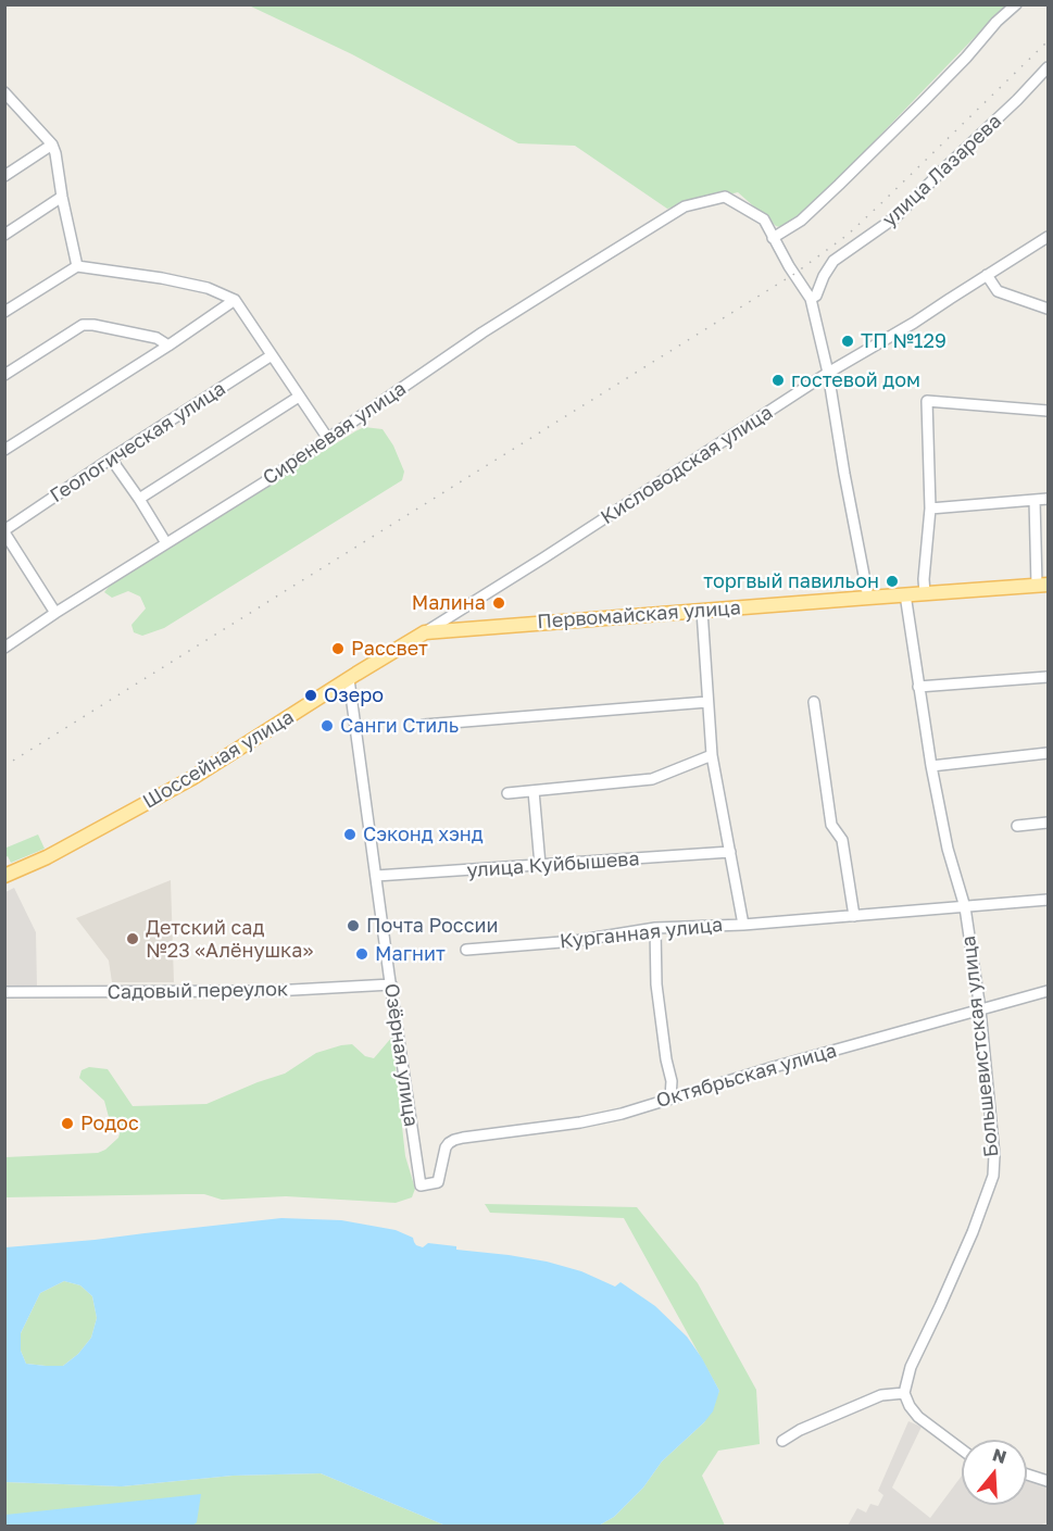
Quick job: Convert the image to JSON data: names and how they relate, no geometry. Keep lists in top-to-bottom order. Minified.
{"streets":{"main road":["Первомайская улица","Шоссейная улица"],"street":["улица Лазарева","Сиреневая улица","Геологическая улица","Кисловодская улица","улица Куйбышева","Курганная улица","Садовый переулок","Большевистская улица","Озёрная улица","Октябрьская улица"]},"crossings":[["улица Лазарева","Сиреневая улица"],["Сиреневая улица","Кисловодская улица"],["Кисловодская улица","Первомайская улица"],["Кисловодская улица","Шоссейная улица"],["Первомайская улица","Шоссейная улица"],["Первомайская улица","Большевистская улица"],["Шоссейная улица","Озёрная улица"],["улица Куйбышева","Озёрная улица"],["Курганная улица","Большевистская улица"],["Садовый переулок","Озёрная улица"],["Большевистская улица","Октябрьская улица"],["Озёрная улица","Октябрьская улица"]],"places":["ТП №129","гостевой дом","торгвый павильон","Малина","Рассвет","Озеро","Санги Стиль","Сэконд хэнд","Почта России","Детский сад №23 «Алёнушка»","Магнит","Родос"],"north":"top"}
